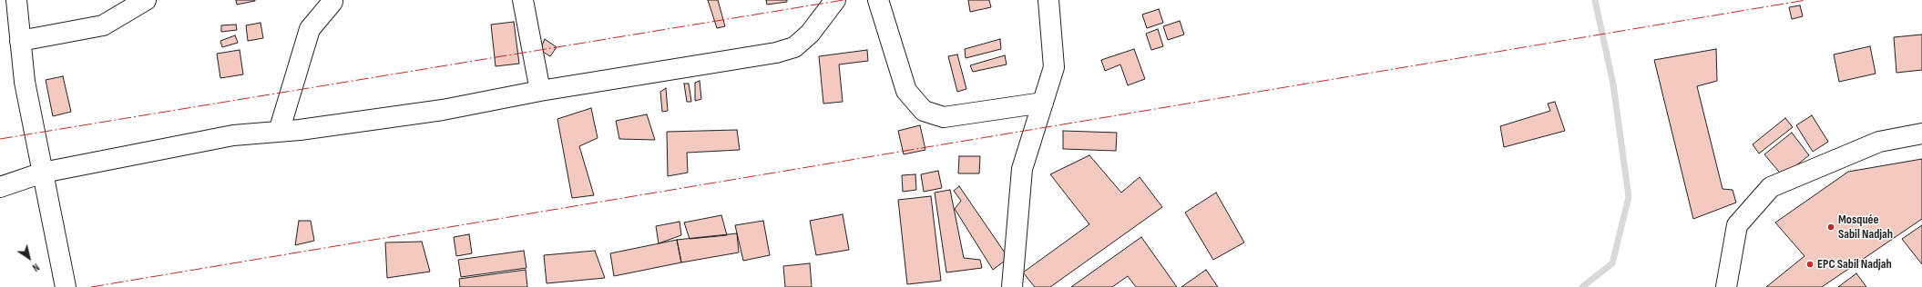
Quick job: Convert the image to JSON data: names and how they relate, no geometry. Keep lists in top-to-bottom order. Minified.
{"places":["Mosquée Sabil Nadjah","EPC Sabil Nadjah"],"north":"bottom right"}
